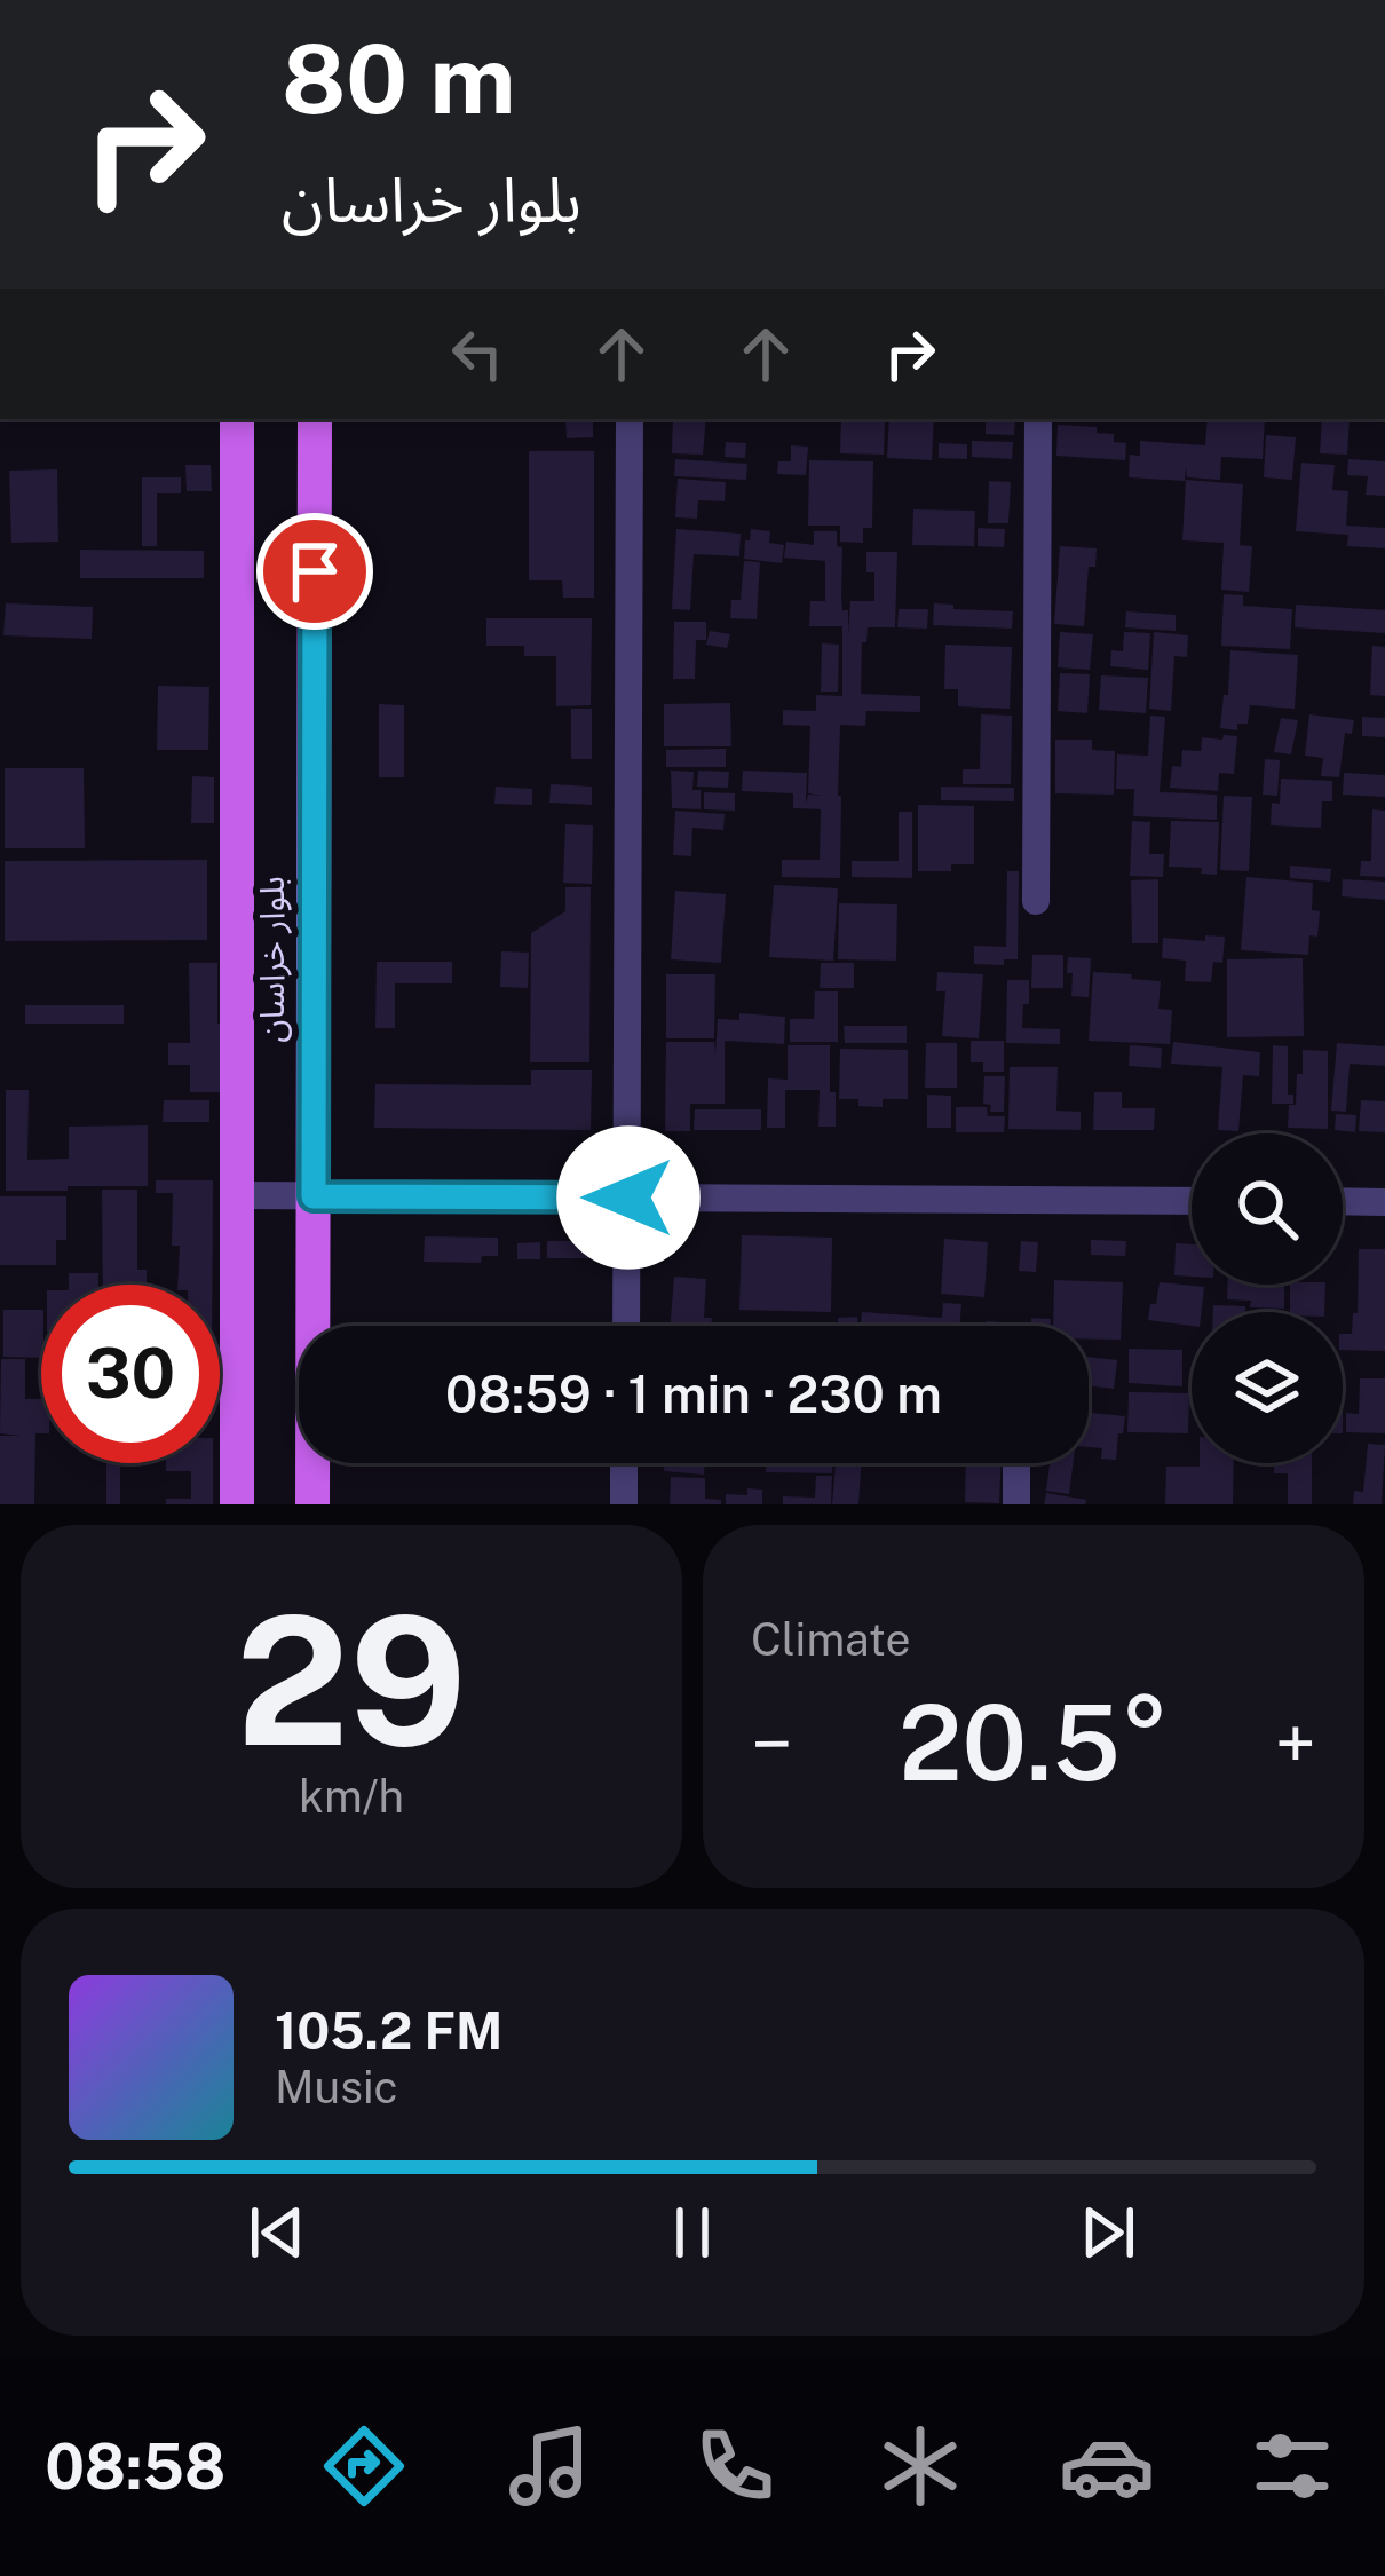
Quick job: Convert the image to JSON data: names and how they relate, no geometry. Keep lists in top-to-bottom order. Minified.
{"streets":{"main road":["بلوار خراسان"]},"page":{"turn":["80 m","بلوار خراسان"],"limit":"30","trip":"08:59 · 1 min · 230 m","tile":[["29","km/h"],"Climate"],"heat":["−","20.5°","+"],"song":["105.2 FM","Music"],"tabs":"08:58"}}
